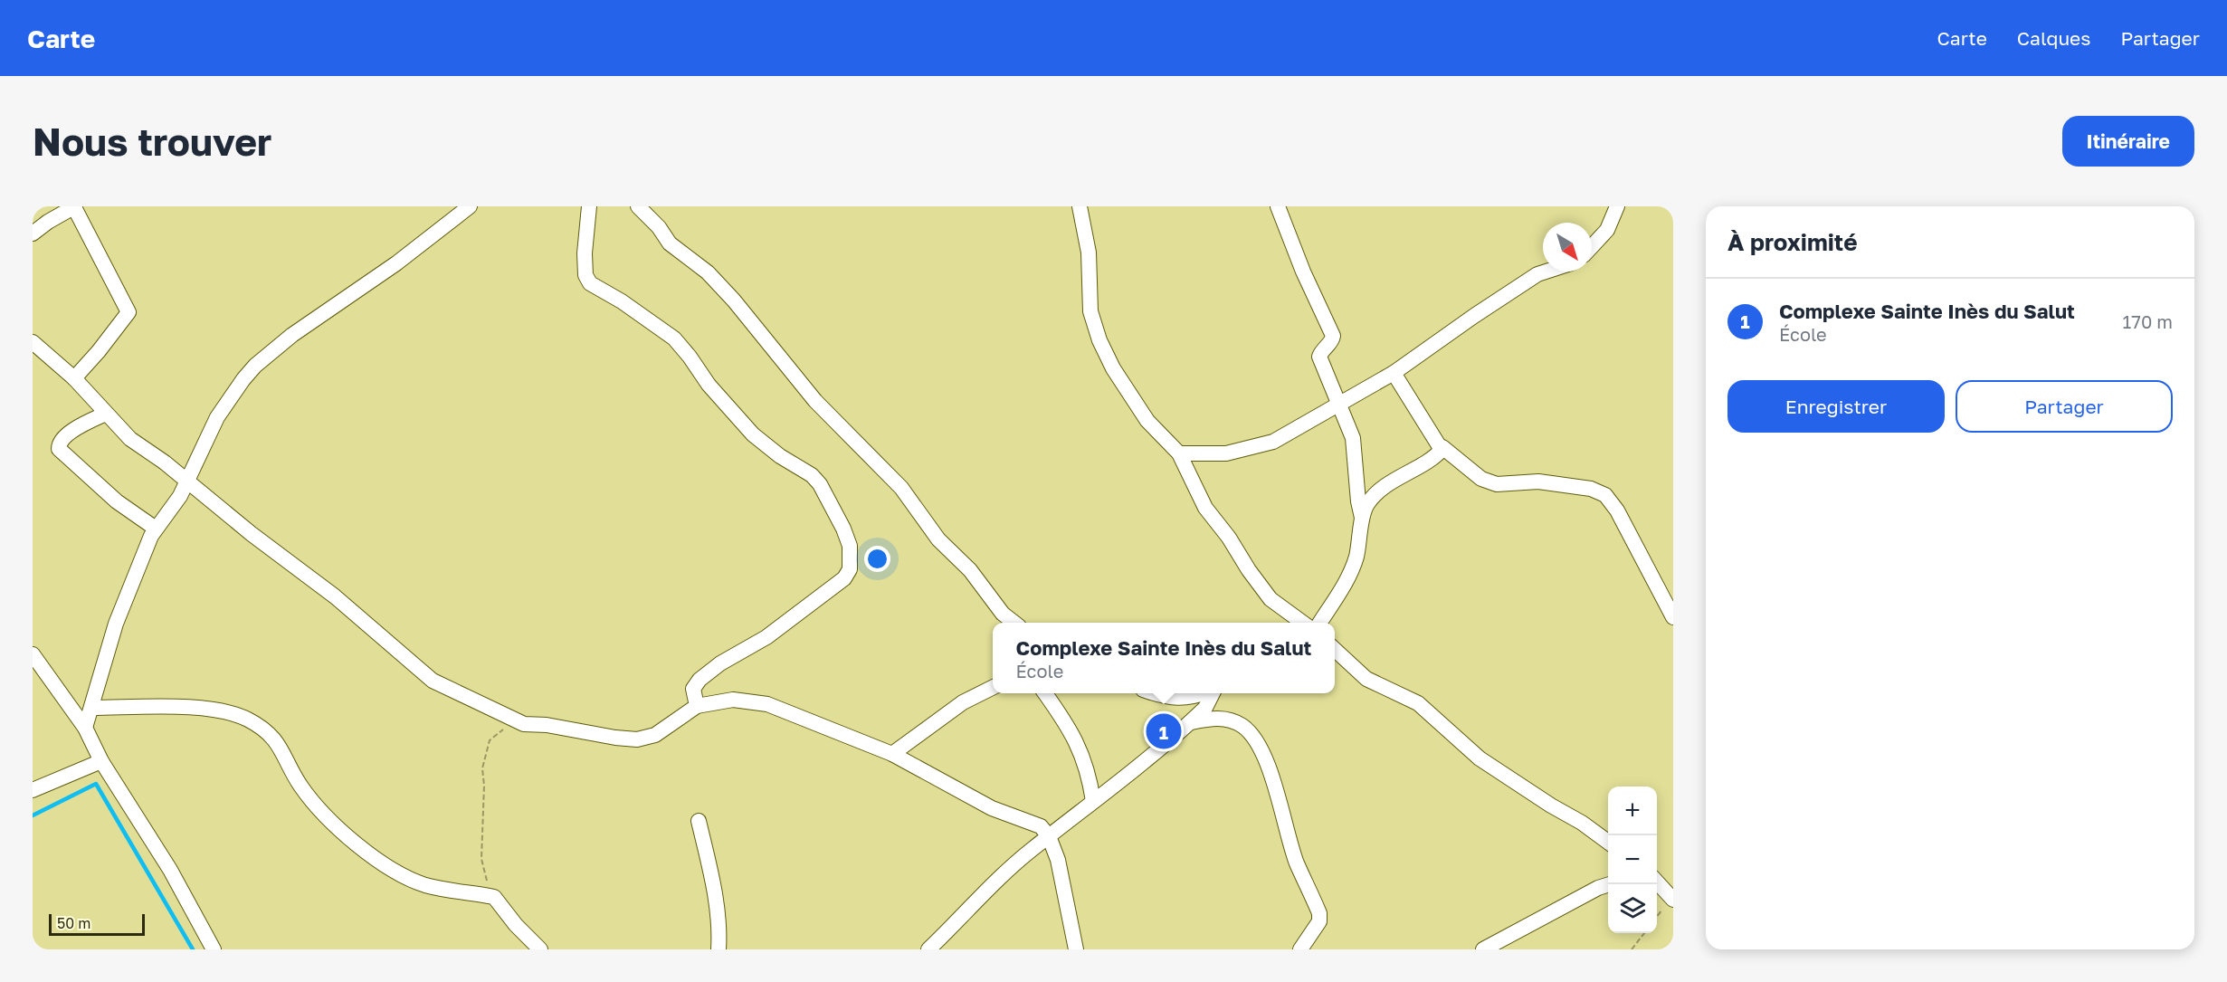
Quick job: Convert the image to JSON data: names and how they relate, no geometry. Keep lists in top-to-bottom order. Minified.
{"scale_bar":"50 m","north":"bottom right","page":{"header":"Carte","nav":["Carte","Calques","Partager"],"buttons":["Itinéraire",["Enregistrer","Partager"]],"title":"Nous trouver","heading":"À proximité","list":[{"mark":"1","name":"Complexe Sainte Inès du Salut","note":"École","value":"170 m"}],"popup":["Complexe Sainte Inès du Salut","École"],"pins":"1","map_buttons":["+","−"],"scale":"50 m"}}
